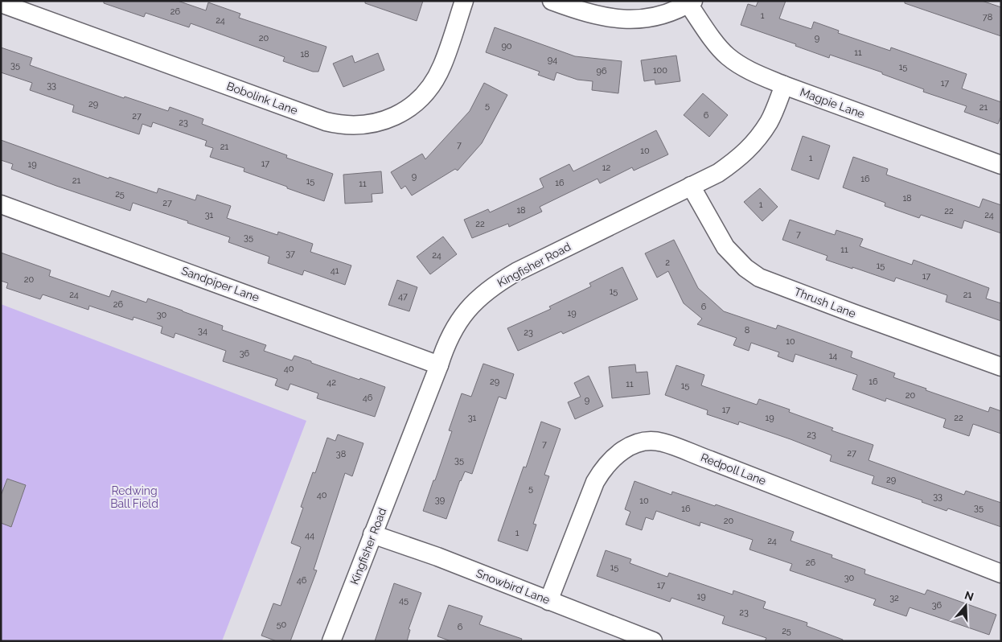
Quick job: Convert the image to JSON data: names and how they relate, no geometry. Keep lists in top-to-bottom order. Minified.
{"streets":{"street":["Bobolink Lane","Magpie Lane","Kingfisher Road","Sandpiper Lane","Thrush Lane","Redpoll Lane","Snowbird Lane"]},"crossings":[["Magpie Lane","Kingfisher Road"],["Kingfisher Road","Sandpiper Lane"],["Kingfisher Road","Thrush Lane"],["Kingfisher Road","Snowbird Lane"],["Redpoll Lane","Snowbird Lane"]],"parks":["Redwing Ball Field"],"house_numbers":["26","1","78","24","20","9","90","11","18","94","35","15","100","96","17","33","29","5","21","6","27","23","7","21","10","1","17","19","12","9","16","21","15","16","11","25","18","27","1","18","22","31","24","22","7","35","11","37","24","2","15","41","17","20","15","24","21","47","26","6","19","30","8","34","23","10","36","14","40","29","16","42","11","15","20","46","9","17","31","19","22","23","7","27","38","35","29","5","40","33","39","10","35","16","20","1","44","24","26","15","30","46","17","19","32","45","36","23","50","6","25"],"north":"top"}
